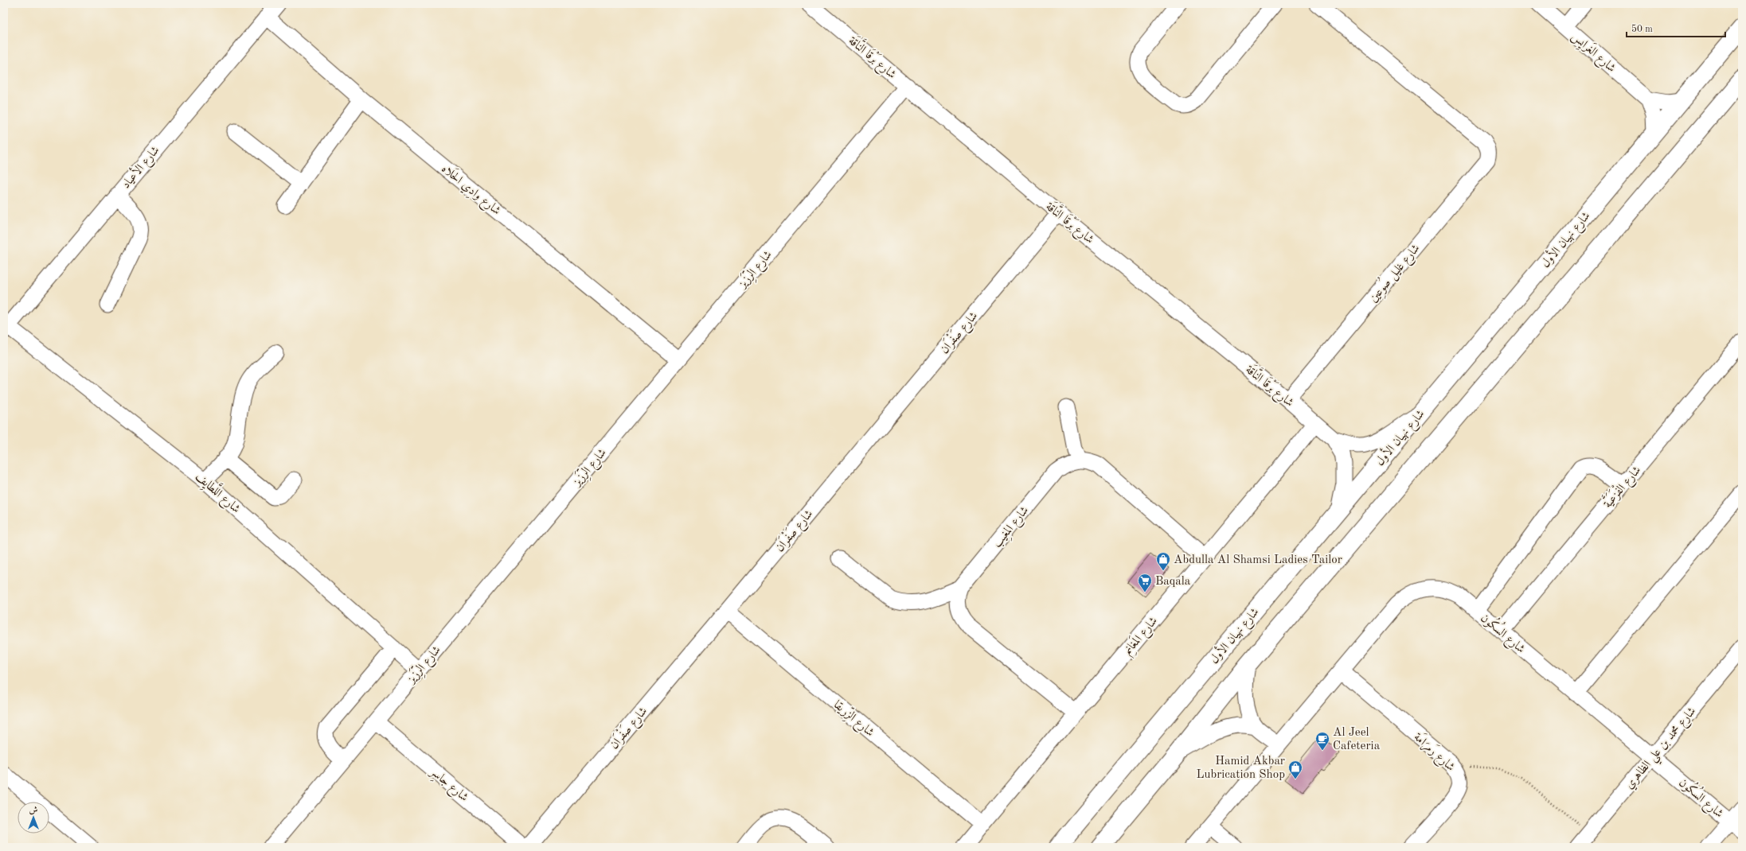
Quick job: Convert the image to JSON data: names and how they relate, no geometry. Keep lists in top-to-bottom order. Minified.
{"streets":{"main road":["شارع نهيان الأول"],"street":["شارع الغَرايِس","شارع بَرْقَا النَّاقَة","شارع الأعياد","شارع وادِي الحَلاه","شارع الرِّزَيز","شارع غليل صُوعِين","شارع صَفْرَان","شارع الفْزَعَيَّة","شارع اللَّطايِف","شارع المغِيب","شارع السُكُون","شارع المَغانِم","شارع الزِّريقا","شارع محمد بن علي الظاهري","شارع رَمرَامَة","شارع جاسِر"]},"crossings":[["شارع الغَرايِس","شارع نهيان الأول"],["شارع بَرْقَا النَّاقَة","شارع نهيان الأول"],["شارع بَرْقَا النَّاقَة","شارع الرِّزَيز"],["شارع بَرْقَا النَّاقَة","شارع غليل صُوعِين"],["شارع بَرْقَا النَّاقَة","شارع صَفْرَان"],["شارع بَرْقَا النَّاقَة","شارع المَغانِم"],["شارع الأعياد","شارع وادِي الحَلاه"],["شارع الأعياد","شارع اللَّطايِف"],["شارع وادِي الحَلاه","شارع الرِّزَيز"],["شارع الرِّزَيز","شارع اللَّطايِف"],["شارع الرِّزَيز","شارع جاسِر"],["شارع صَفْرَان","شارع الزِّريقا"],["شارع الفْزَعَيَّة","شارع السُكُون"],["شارع المغِيب","شارع المَغانِم"],["شارع السُكُون","شارع محمد بن علي الظاهري"],["شارع السُكُون","شارع رَمرَامَة"],["شارع المَغانِم","شارع الزِّريقا"]],"places":{"shop":["Abdulla Al Shamsi Ladies Tailor","Hamid Akbar Lubrication Shop"],"supermarket":["Baqala"],"cafe":["Al Jeel Cafeteria"]},"scale_bar":"50 m","north":"top"}
